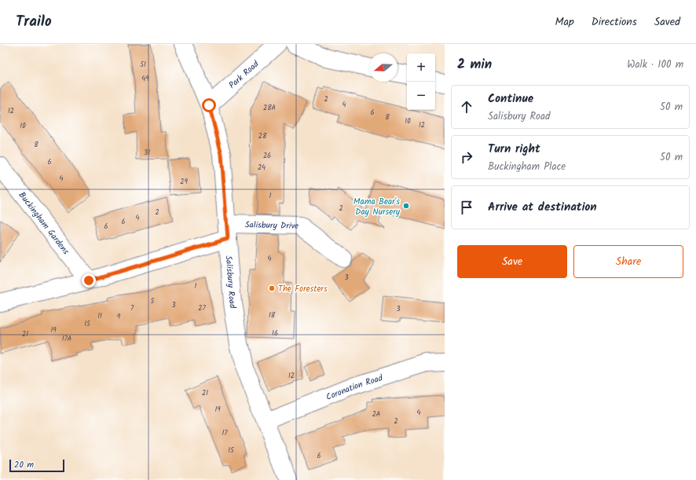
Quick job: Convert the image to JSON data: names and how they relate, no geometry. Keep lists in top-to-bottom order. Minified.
{"streets":{"street":["Park Road","Buckingham Gardens","Salisbury Drive","Salisbury Road","Coronation Road"]},"crossings":[["Park Road","Salisbury Road"],["Buckingham Gardens","Salisbury Drive"],["Salisbury Drive","Salisbury Road"],["Salisbury Road","Coronation Road"]],"places":["Mama Bear's Day Nursery","The Foresters"],"house_numbers":["51","49","2","4","28A","12","6","8","10","12","10","28","8","31","26","6","24","4","29","1","2","2","4","6","6","4","3","1","5","3","7","27","3","18","11","9","15","19","16","21","17A","12","21","19","4","2A","2","17","15","6"],"scale_bar":"20 m","north":"left","page":{"header":"Trailo","nav":["Map","Directions","Saved"],"heading":["2 min","Walk · 100 m"],"map_buttons":["+","−"],"list":[["Continue","Salisbury Road","50 m"],["Turn right","Buckingham Place","50 m"],"Arrive at destination"],"buttons":["Save","Share"],"scale":"20 m"}}
